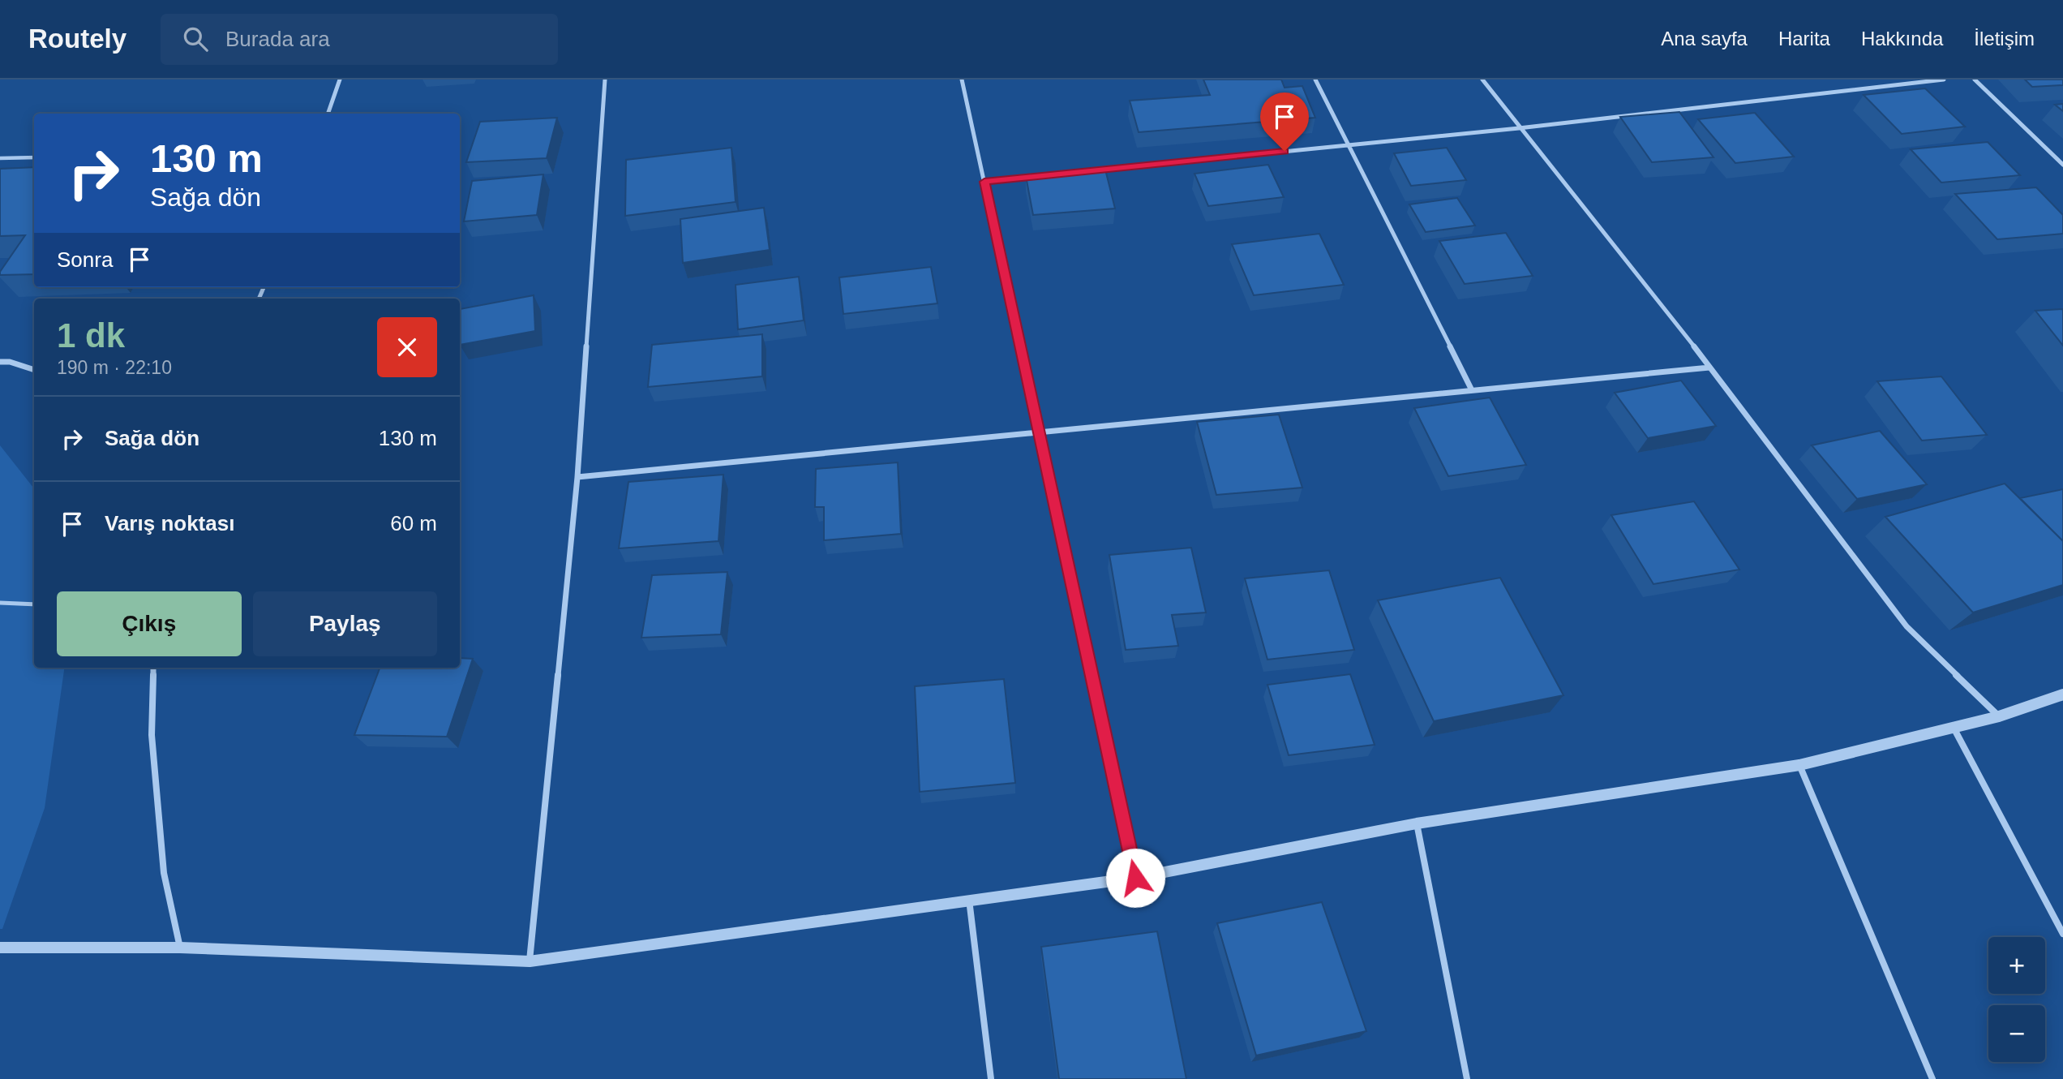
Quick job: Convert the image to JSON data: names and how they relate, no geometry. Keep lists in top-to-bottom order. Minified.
{"page":{"header":"Routely","search":"Burada ara","nav":["Ana sayfa","Harita","Hakkında","İletişim"],"turn":["130 m","Sağa dön"],"then":"Sonra","heading":["1 dk","190 m · 22:10"],"list":[{"name":"Sağa dön","value":"130 m"},{"name":"Varış noktası","value":"60 m"}],"buttons":["Çıkış","Paylaş"],"map_buttons":["+","−"]}}
